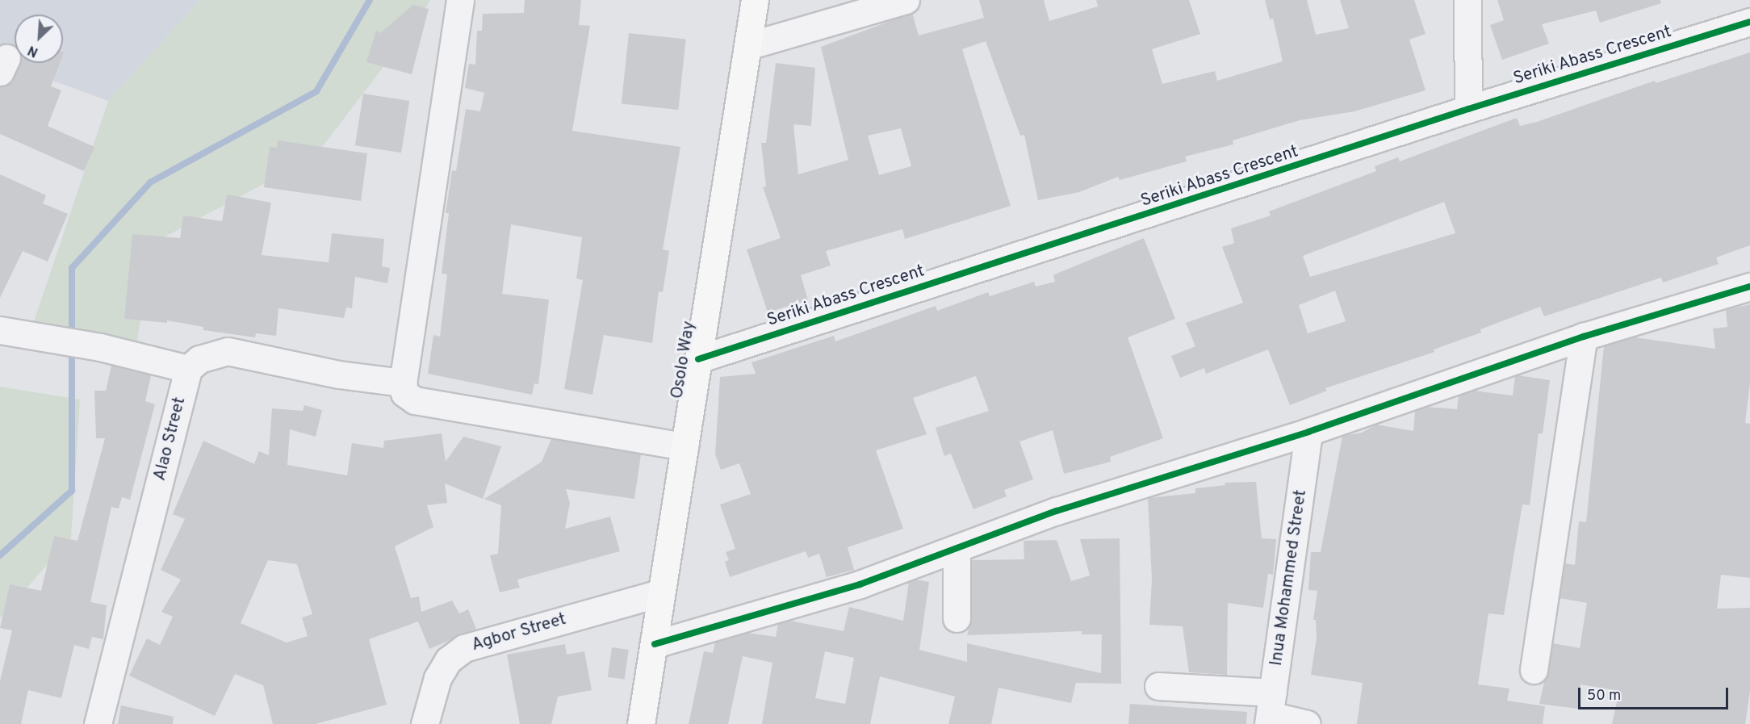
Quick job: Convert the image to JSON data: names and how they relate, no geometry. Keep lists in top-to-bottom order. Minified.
{"streets":{"main road":["Osolo Way"],"street":["Seriki Abass Crescent","Alao Street","Inua Mohammed Street","Agbor Street"]},"crossings":[["Seriki Abass Crescent","Osolo Way"],["Osolo Way","Agbor Street"]],"scale_bar":"50 m","north":"bottom left"}
